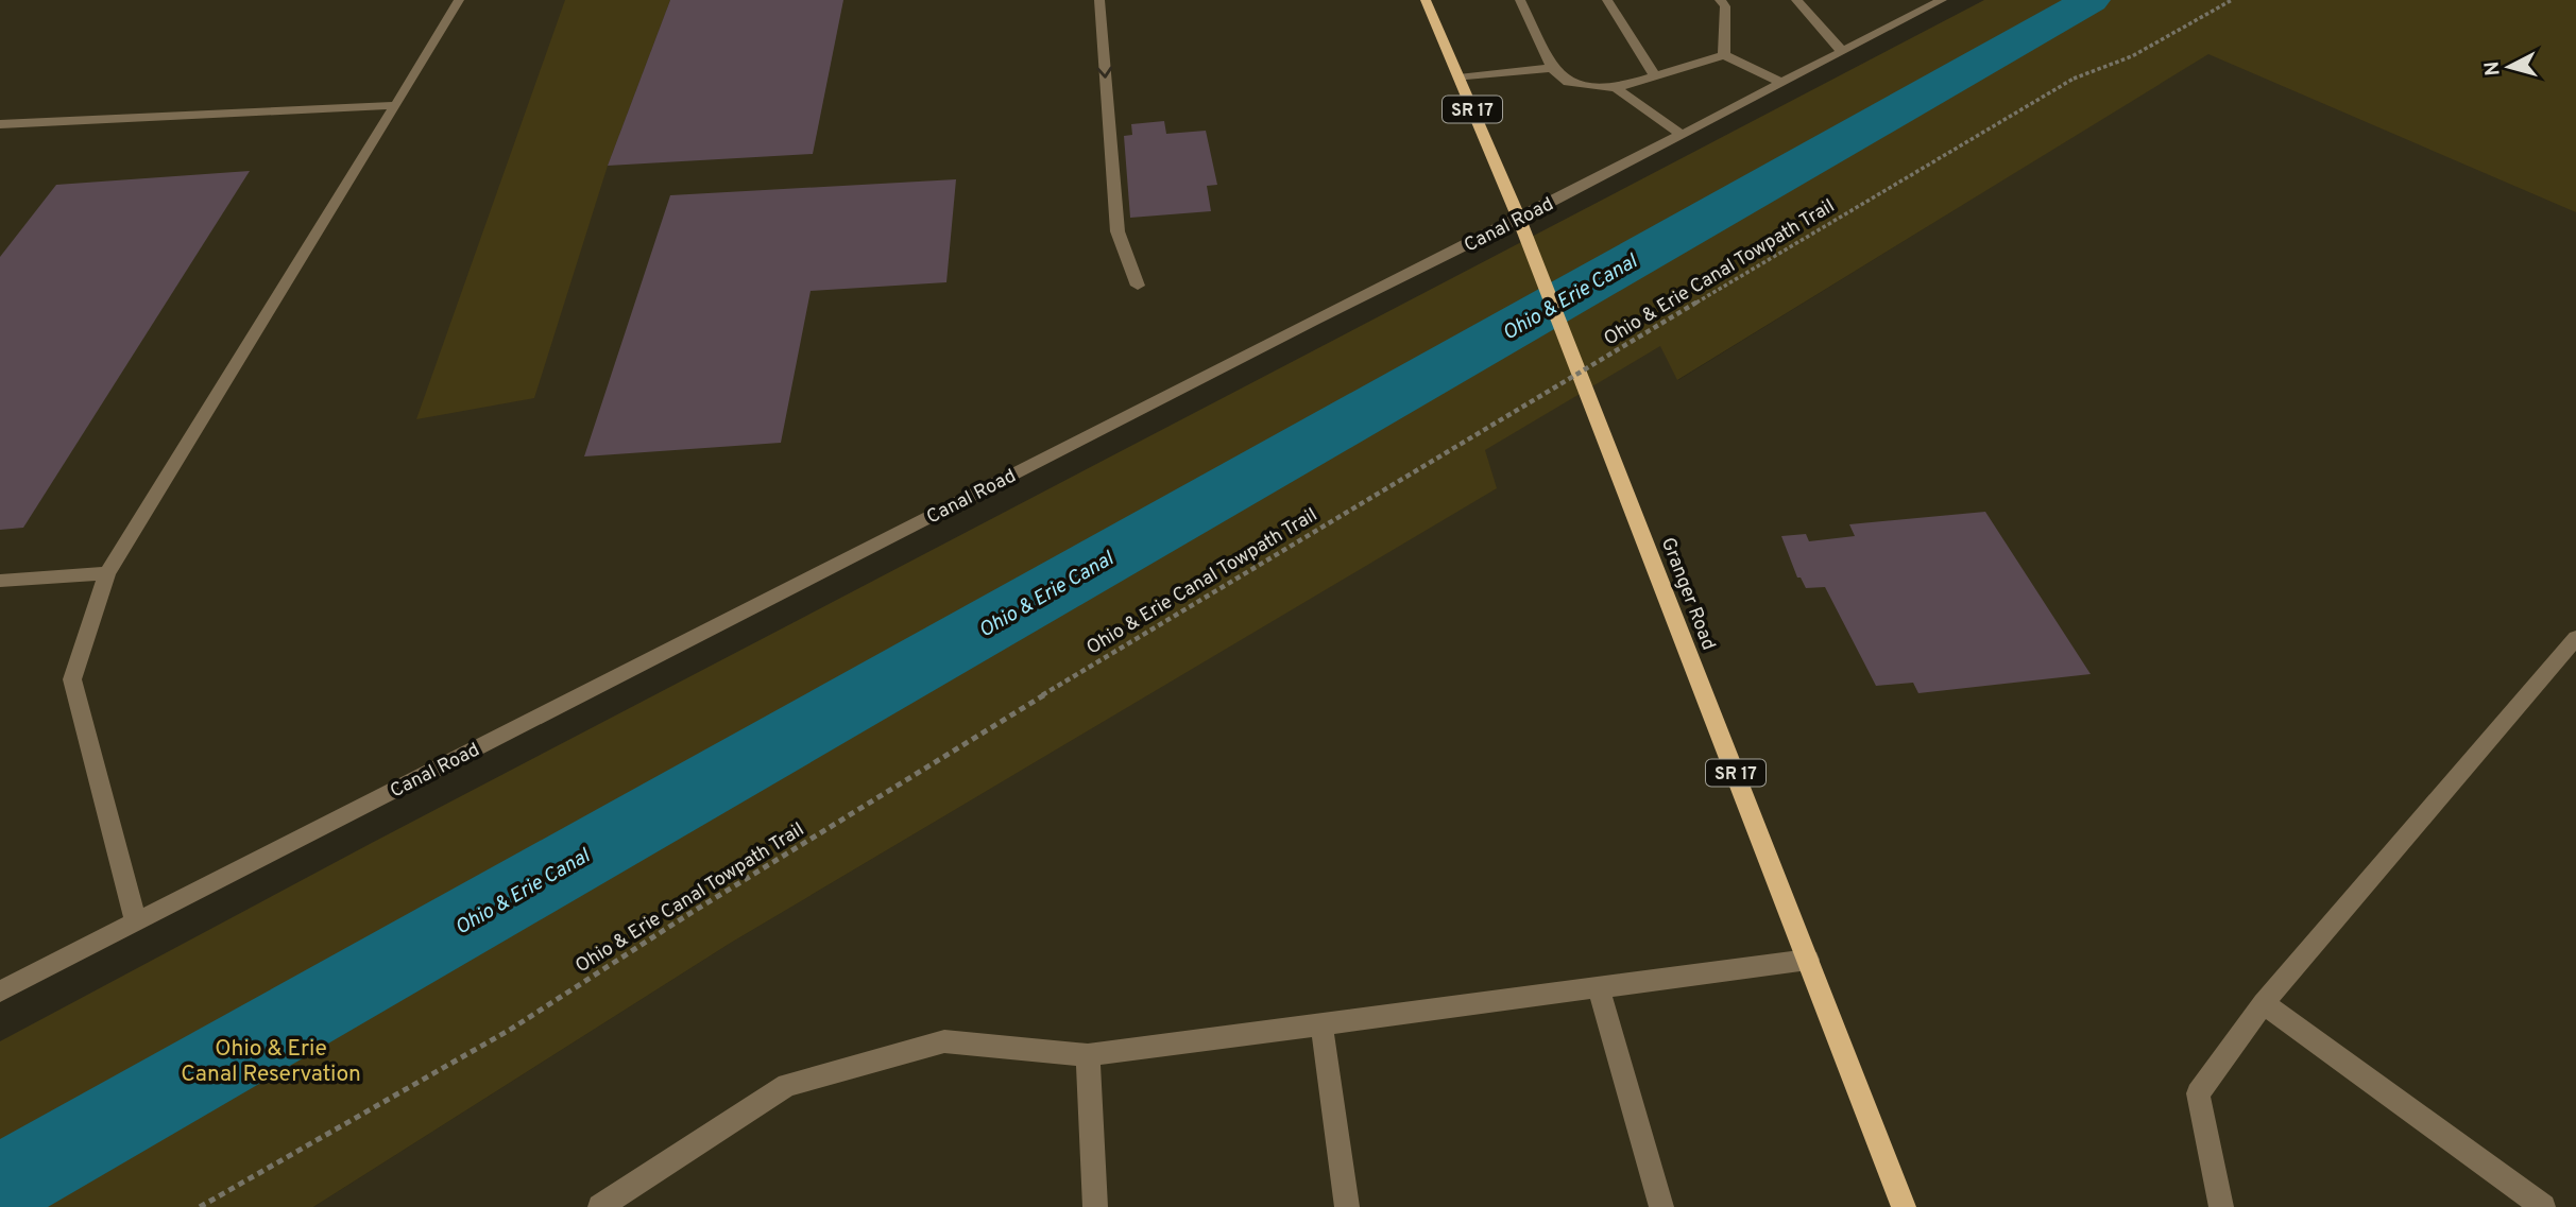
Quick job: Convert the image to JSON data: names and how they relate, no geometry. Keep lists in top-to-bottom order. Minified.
{"streets":{"main road":["SR 17","Granger Road"],"street":["Canal Road"],"path":["Ohio & Erie Canal Towpath Trail"]},"crossings":[["Canal Road","Granger Road"]],"water":["Ohio & Erie Canal"],"parks":["Ohio & Erie Canal Reservation"],"north":"left"}
